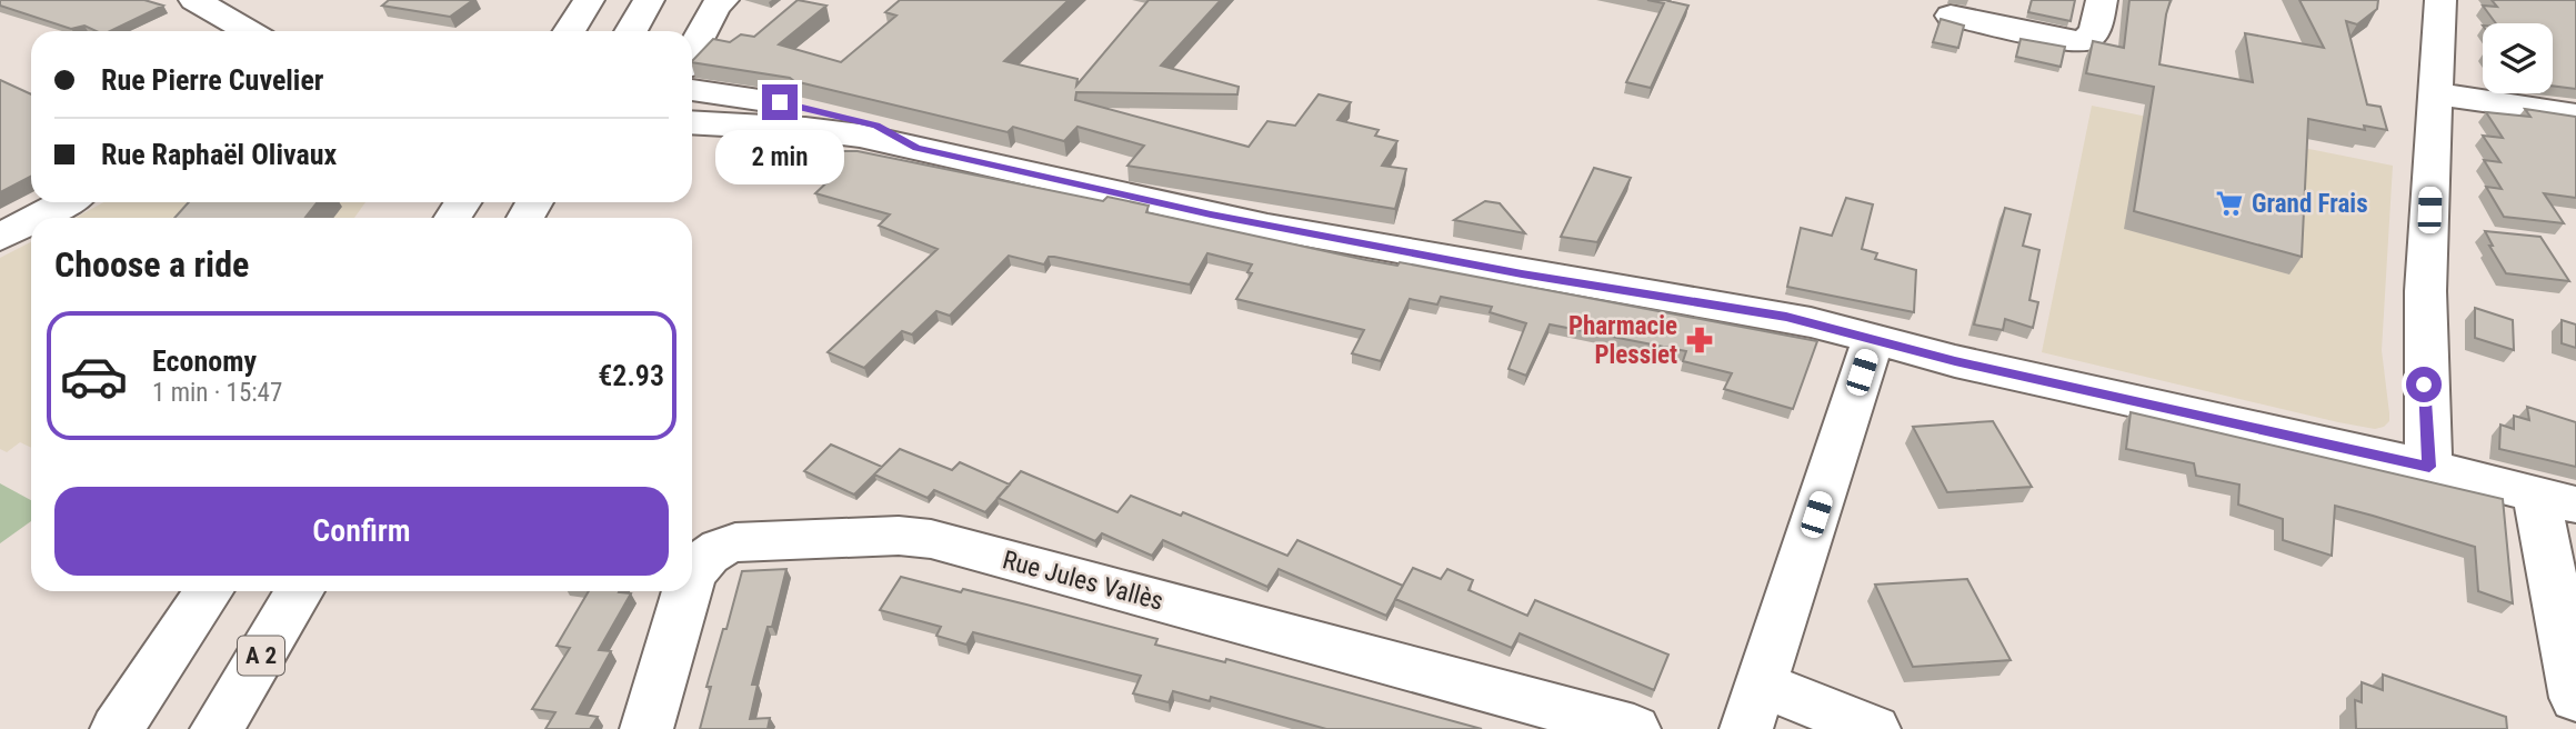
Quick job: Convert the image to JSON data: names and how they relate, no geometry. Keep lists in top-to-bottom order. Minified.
{"streets":{"main road":["Rue Jules Vallès","A 2"]},"places":{"supermarket":["Grand Frais"],"pharmacy":["Pharmacie Plessiet"]},"page":{"banner":["Rue Pierre Cuvelier","Rue Raphaël Olivaux"],"bubble":"2 min","heading":"Choose a ride","list":[{"name":"Economy","note":"1 min · 15:47","value":"€2.93"}],"buttons":"Confirm"}}
